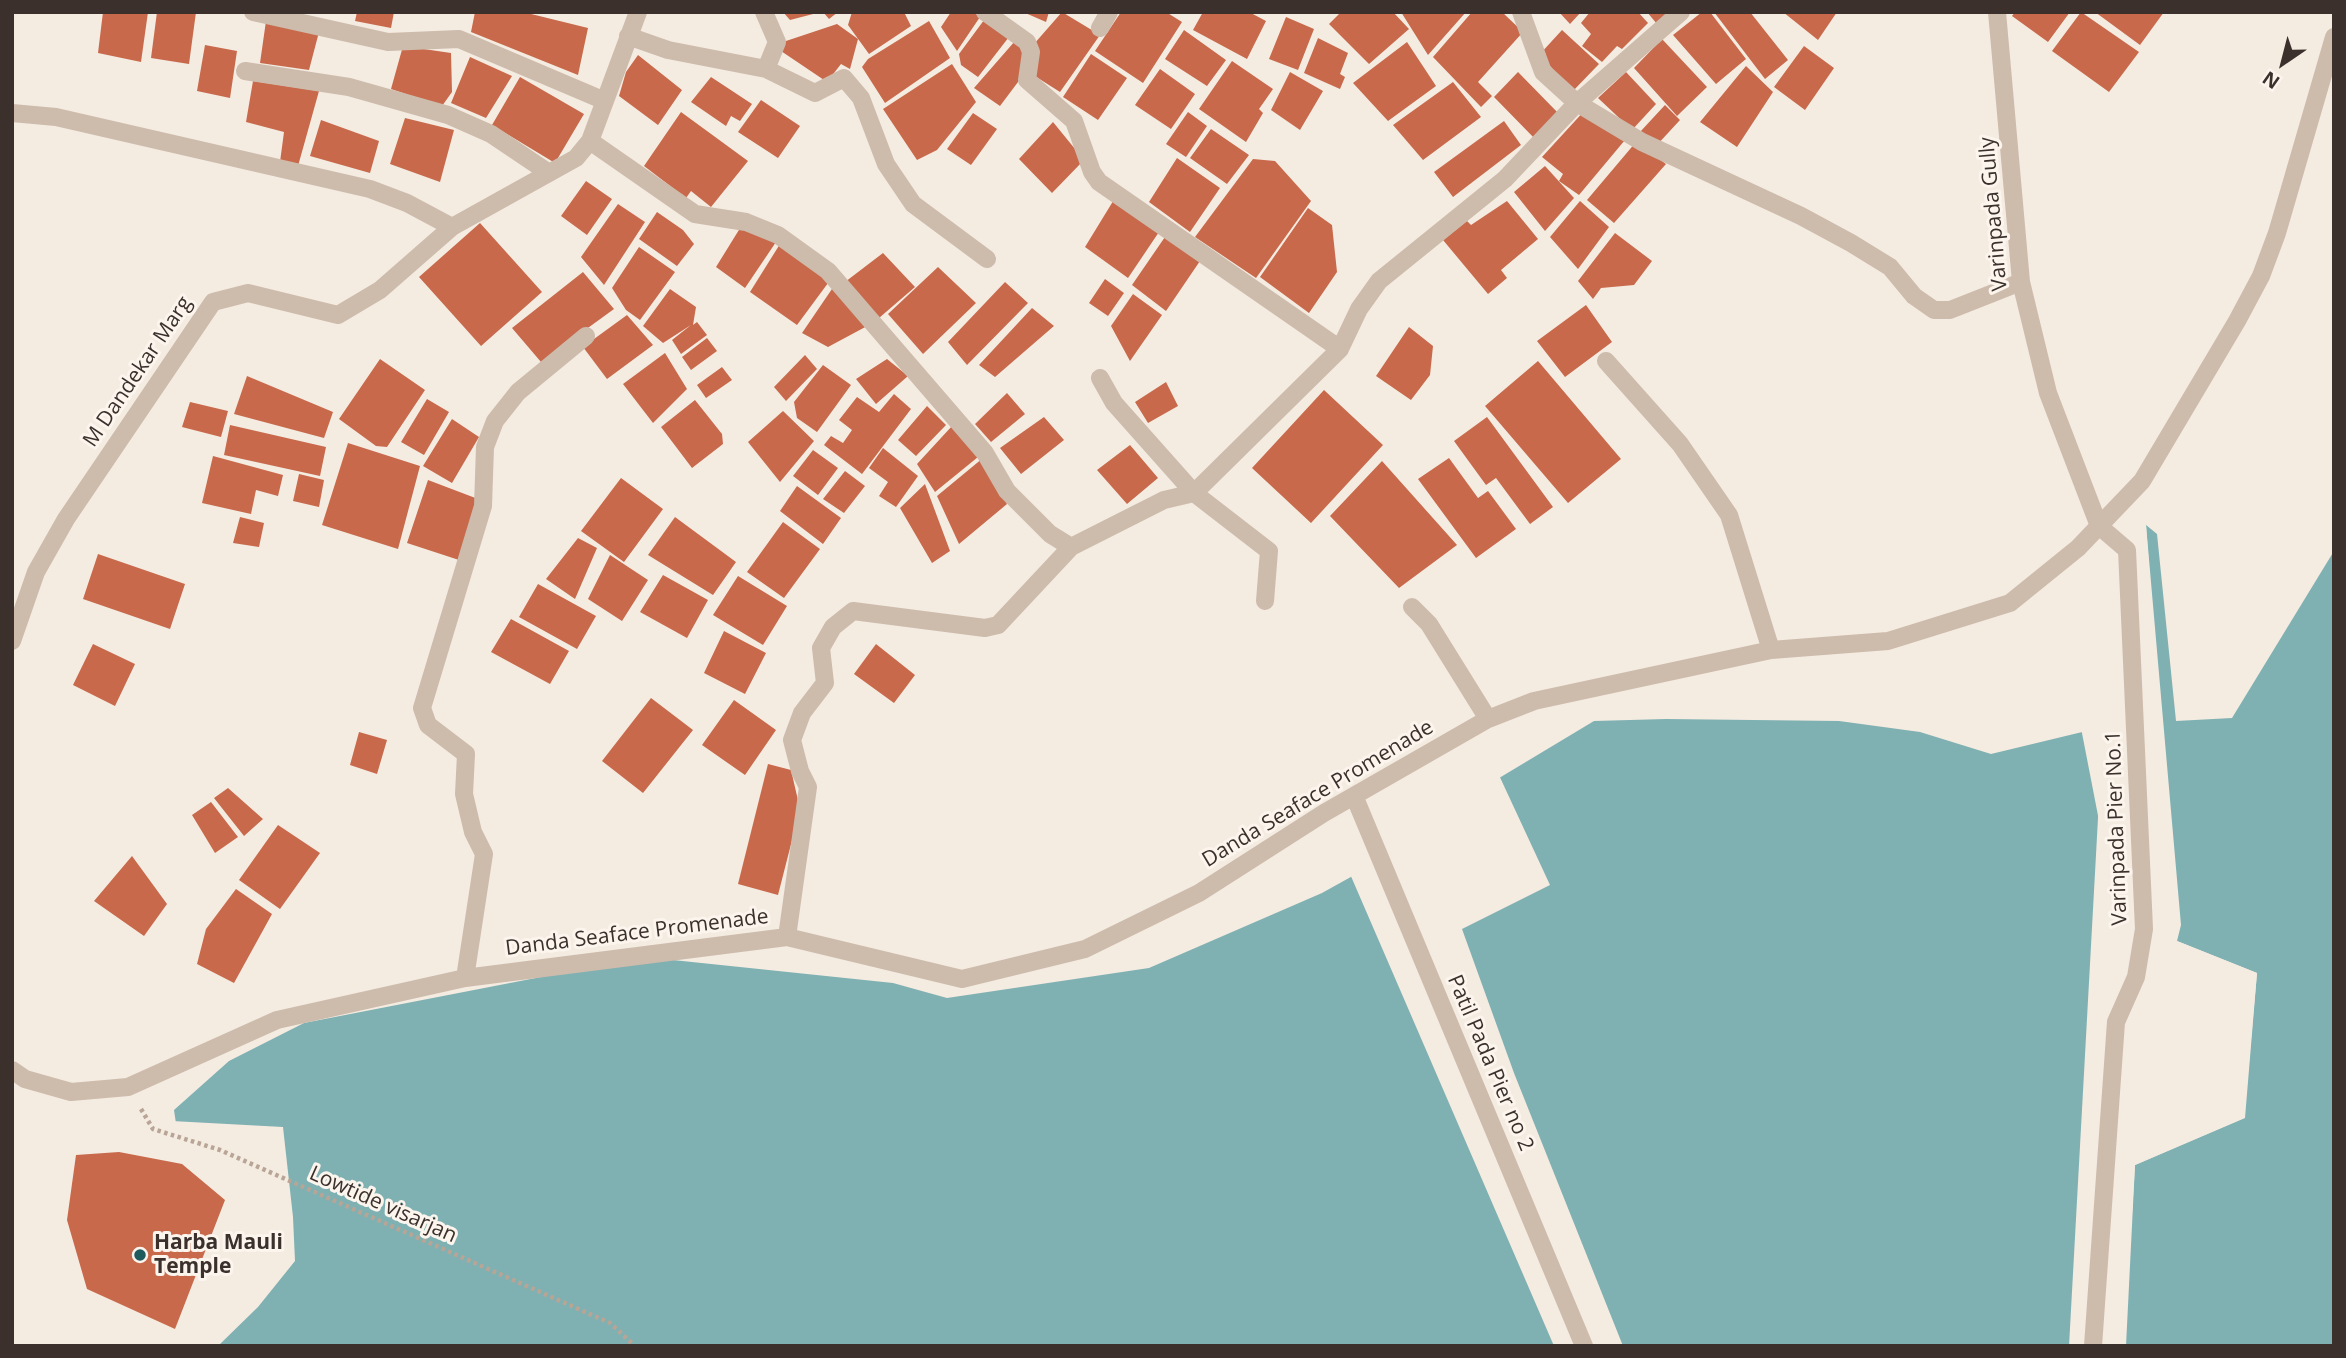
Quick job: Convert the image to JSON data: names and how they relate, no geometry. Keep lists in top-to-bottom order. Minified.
{"streets":{"street":["Varinpada Gully","M Dandekar Marg","Danda Seaface Promenade","Varinpada Pier No.1","Patil Pada Pier no 2"],"path":["Lowtide visarjan"]},"crossings":[["Varinpada Gully","Danda Seaface Promenade"],["Varinpada Gully","Varinpada Pier No.1"],["Danda Seaface Promenade","Varinpada Pier No.1"],["Danda Seaface Promenade","Patil Pada Pier no 2"],["Danda Seaface Promenade","Lowtide visarjan"]],"places":["Harba Mauli Temple"],"north":"bottom left"}
